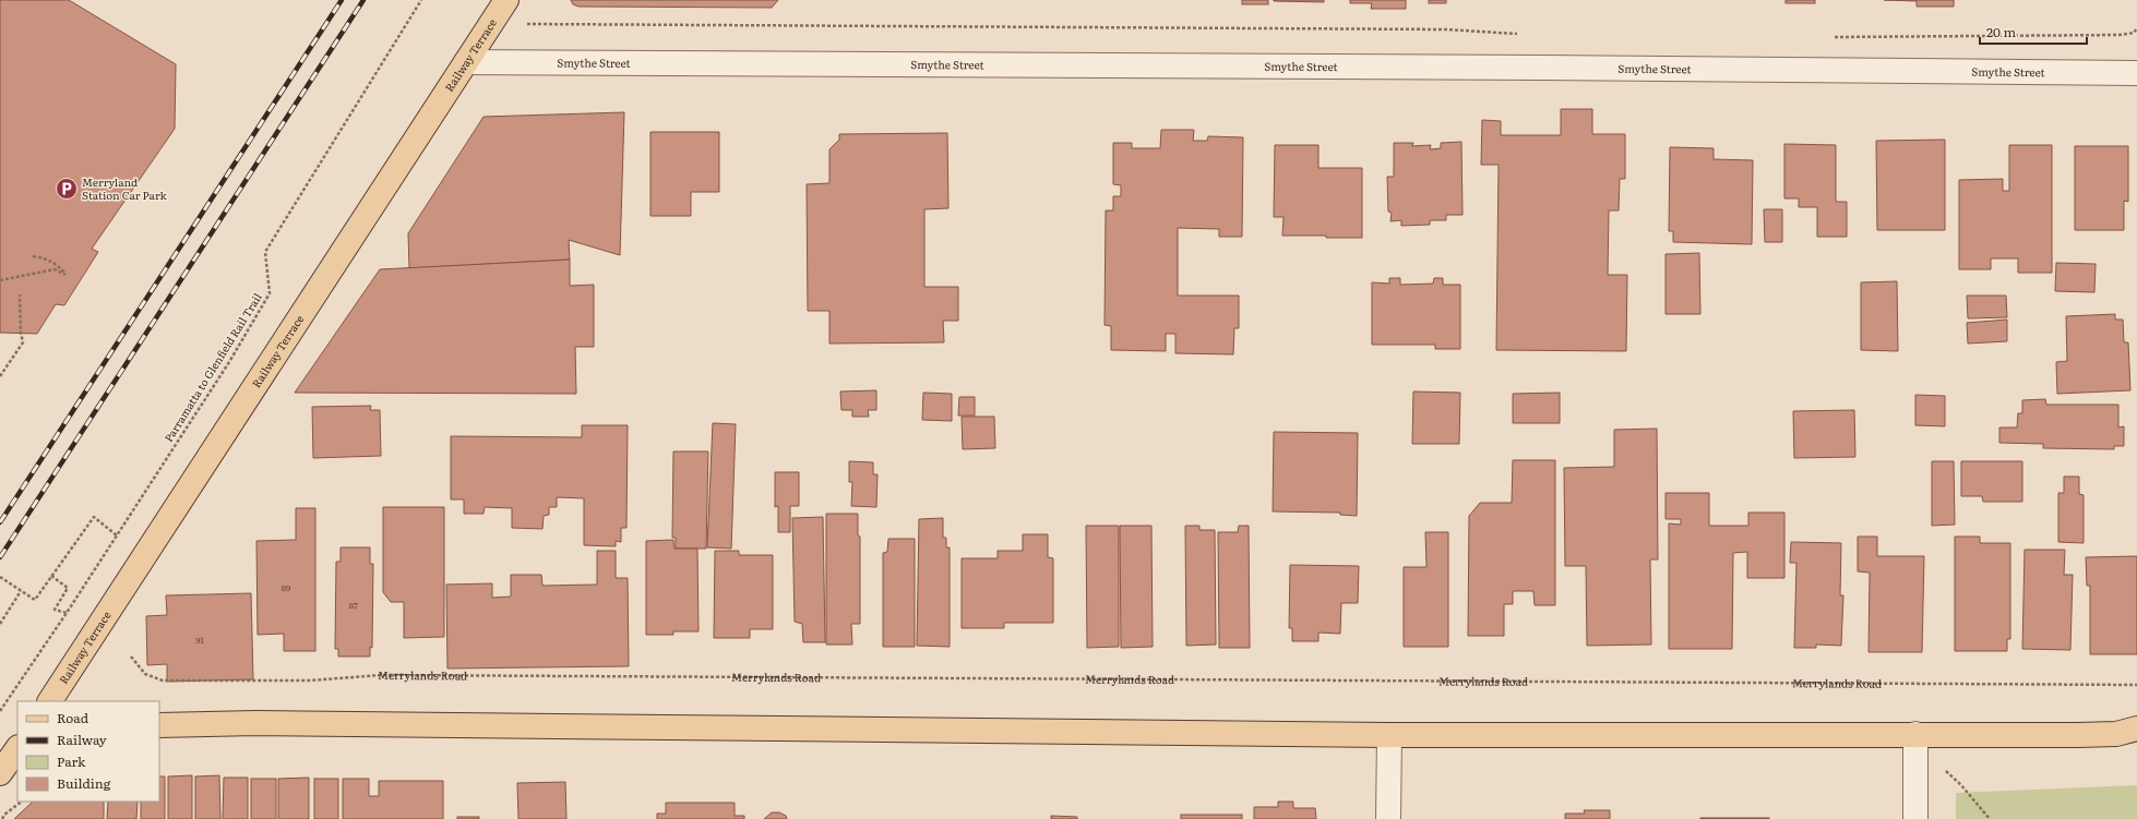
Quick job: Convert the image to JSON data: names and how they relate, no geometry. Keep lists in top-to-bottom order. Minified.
{"streets":{"main road":["Railway Terrace"],"street":["Smythe Street"],"path":["Parramatta to Glenfield Rail Trail","Merrylands Road"]},"crossings":[["Railway Terrace","Smythe Street"]],"places":{"parking":["Merryland Station Car Park"]},"house_numbers":["89","87","91"],"legend":["Road","Railway","Park","Building"],"scale_bar":"20 m"}
